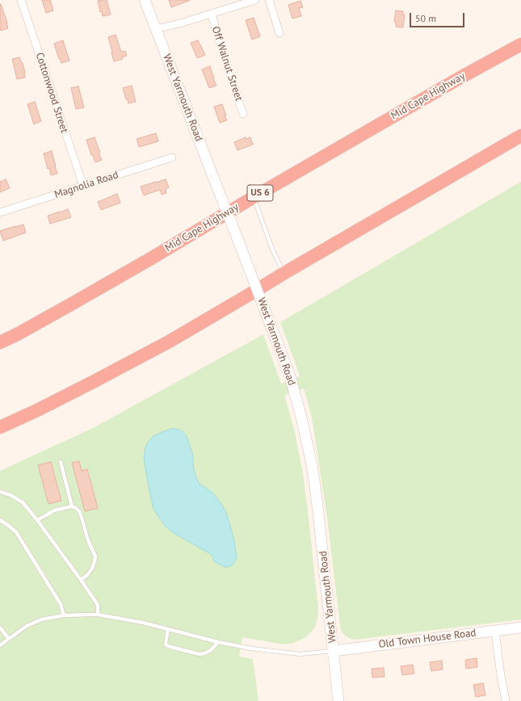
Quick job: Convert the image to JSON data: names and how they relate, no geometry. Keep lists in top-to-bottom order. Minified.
{"streets":{"highway":["Mid Cape Highway","US 6"],"main road":["West Yarmouth Road","Old Town House Road"],"street":["Off Walnut Street","Cottonwood Street","Magnolia Road"]},"crossings":[["Cottonwood Street","Magnolia Road"],["West Yarmouth Road","Old Town House Road"]],"scale_bar":"50 m"}
